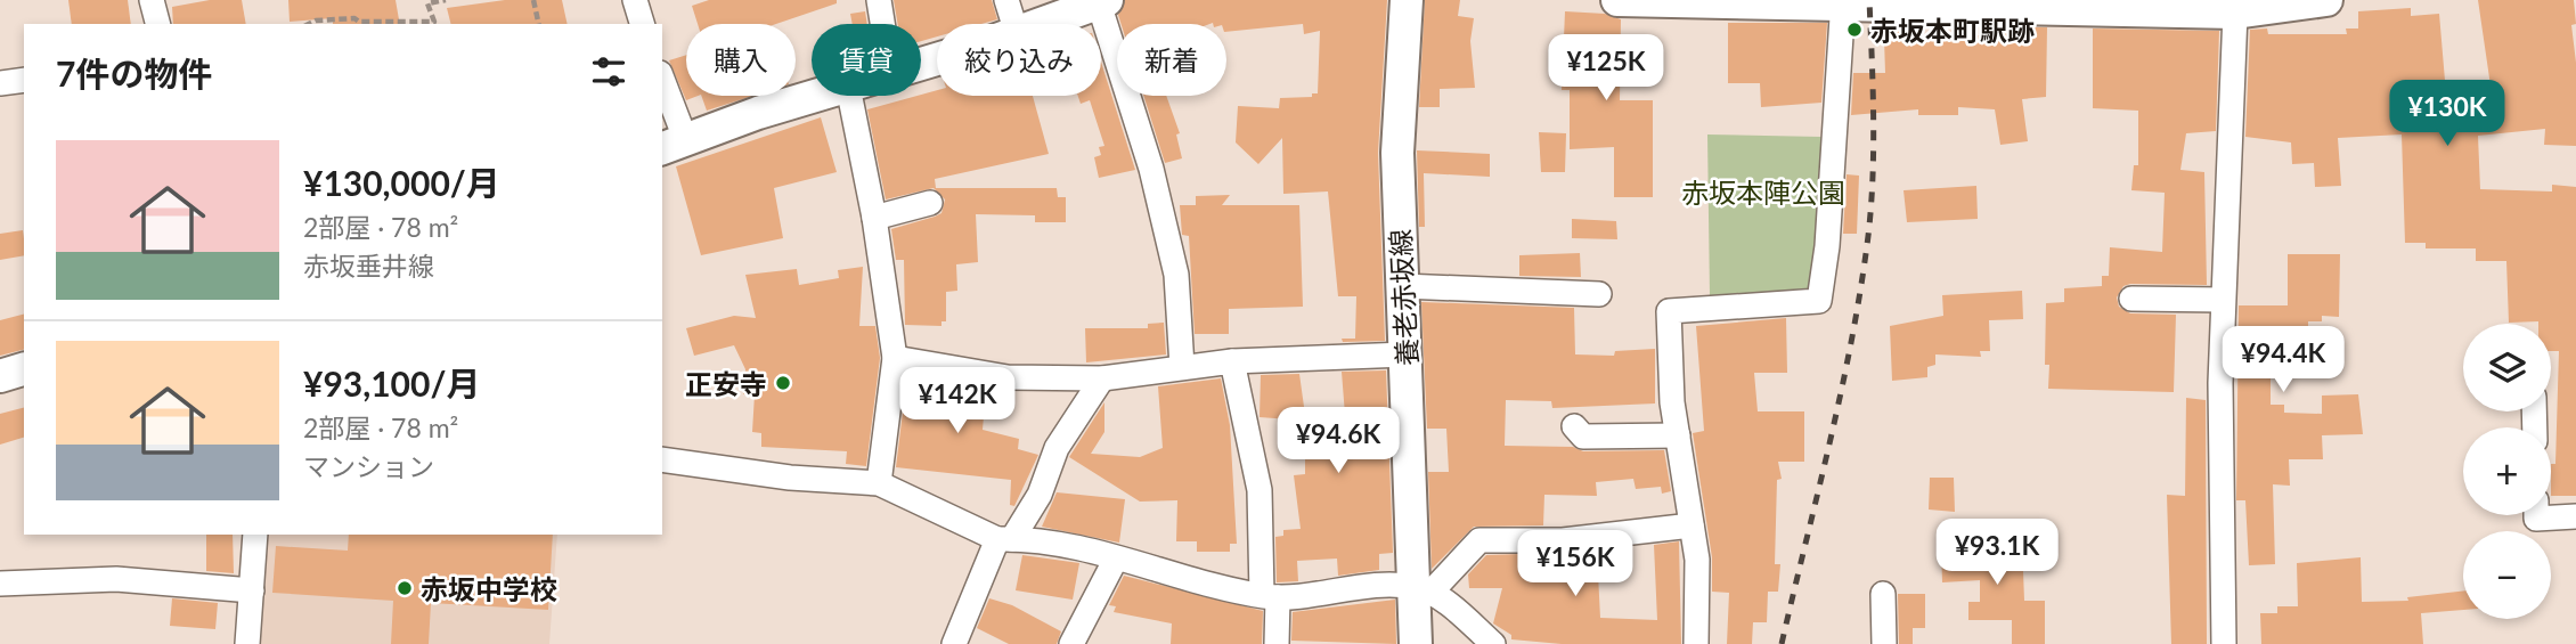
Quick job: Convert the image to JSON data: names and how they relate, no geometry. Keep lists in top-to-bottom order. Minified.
{"streets":{"main road":["養老赤坂線"]},"parks":["赤坂本陣公園"],"places":["赤坂本町駅跡","正安寺","赤坂中学校"],"page":{"chip":["購入","賃貸","絞り込み","新着"],"heading":"7件の物件","price":["¥125K","¥130K","¥94.4K","¥142K","¥94.6K","¥93.1K","¥156K"],"list":[{"name":"¥130,000/月","note":"2部屋 · 78 m² · 赤坂垂井線"},{"name":"¥93,100/月","note":"2部屋 · 78 m² · マンション"}],"map_buttons":["+","−"]}}
